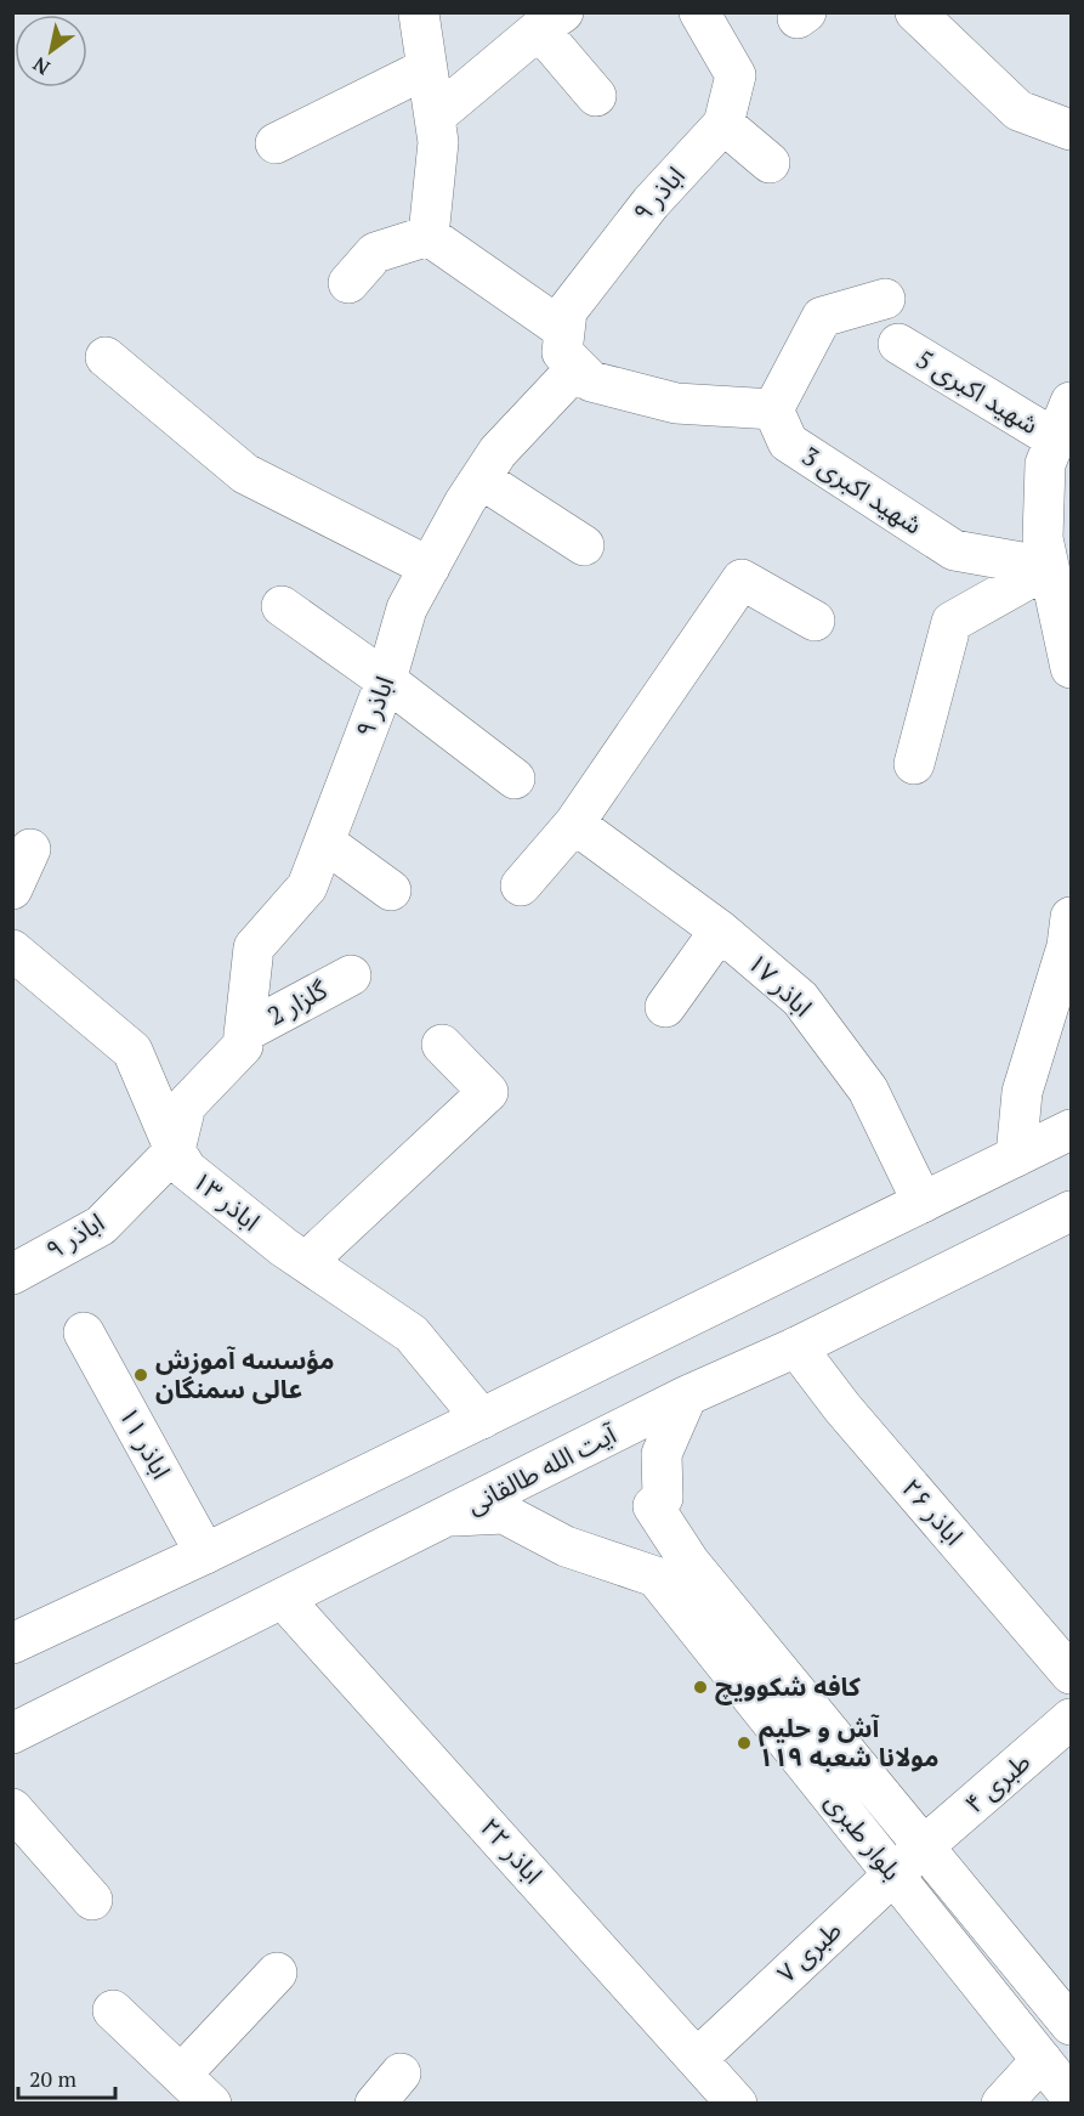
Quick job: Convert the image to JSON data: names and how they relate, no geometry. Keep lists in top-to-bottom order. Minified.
{"streets":{"street":["اباذر ۹","شهید اکبری 5","شهید اکبری 3","اباذر ۱۷","گلزار 2","اباذر ۱۳","اباذر ۱۱","آیت الله طالقانی","اباذر ۲۶","طبری ۴","بلوار طبری","اباذر ۲۲","طبری ۷"]},"crossings":[["اباذر ۹","گلزار 2"],["اباذر ۹","اباذر ۱۳"],["آیت الله طالقانی","اباذر ۲۶"],["آیت الله طالقانی","اباذر ۲۲"],["طبری ۴","بلوار طبری"],["طبری ۴","طبری ۷"],["بلوار طبری","طبری ۷"],["اباذر ۲۲","طبری ۷"]],"places":["مؤسسه آموزش عالی سمنگان","کافه شکوویچ","آش و حلیم مولانا شعبه ۱۱۹"],"scale_bar":"20 m","north":"bottom left"}
